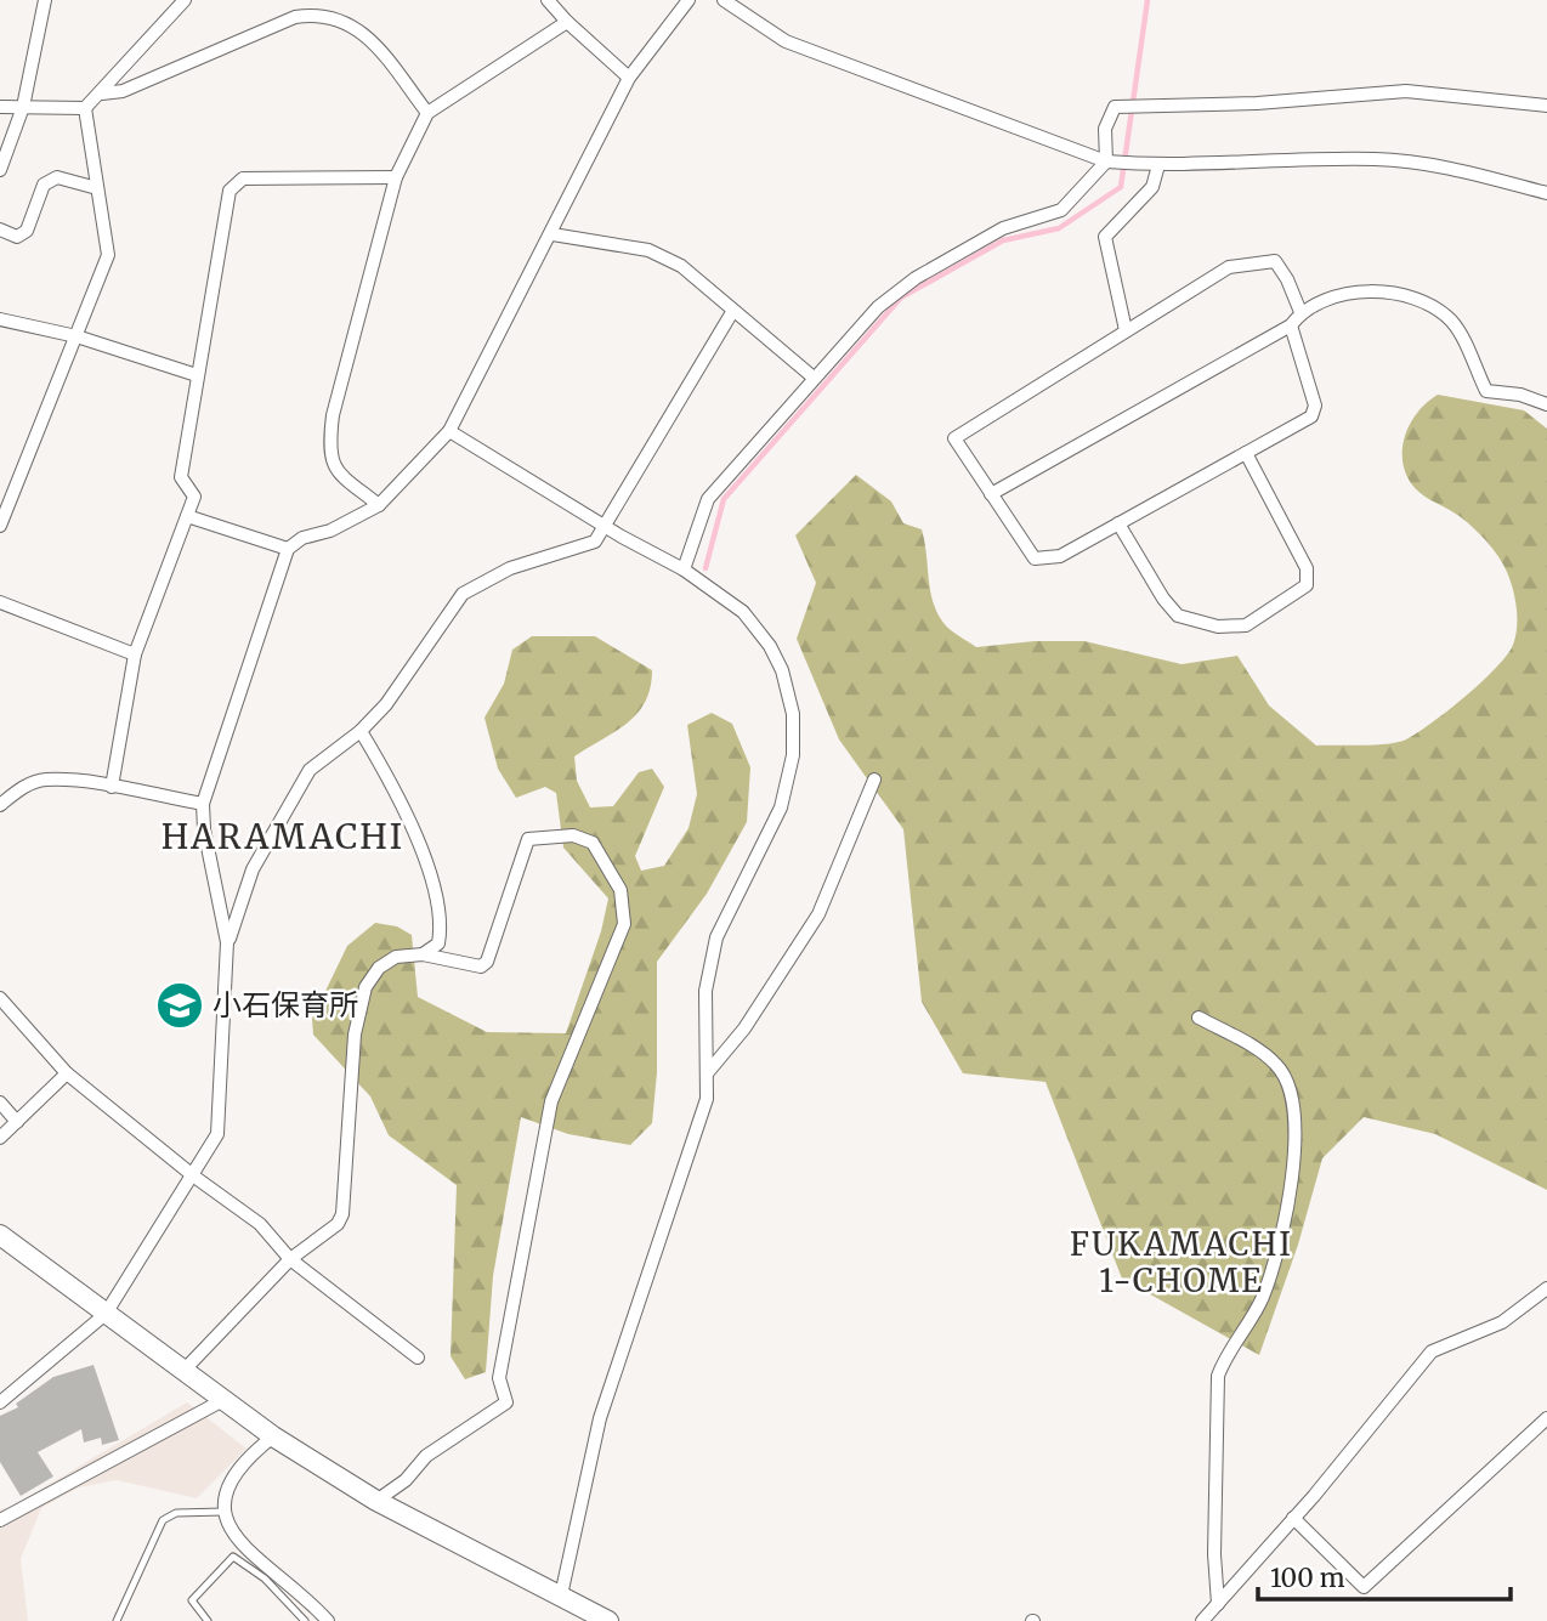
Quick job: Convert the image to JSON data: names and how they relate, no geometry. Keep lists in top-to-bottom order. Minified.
{"districts":["HARAMACHI","FUKAMACHI 1-CHOME"],"places":{"school or university":["小石保育所"]},"scale_bar":"100 m"}
